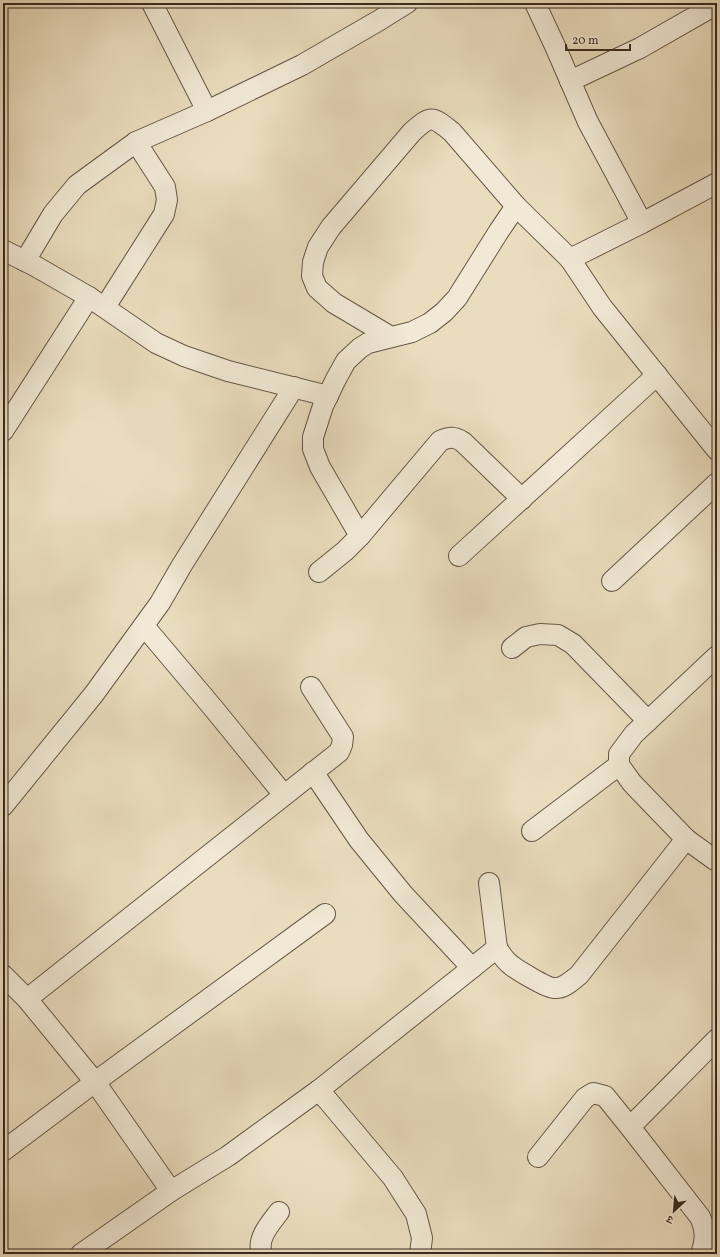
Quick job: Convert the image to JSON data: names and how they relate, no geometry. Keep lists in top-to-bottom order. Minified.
{"scale_bar":"20 m","north":"bottom left"}
